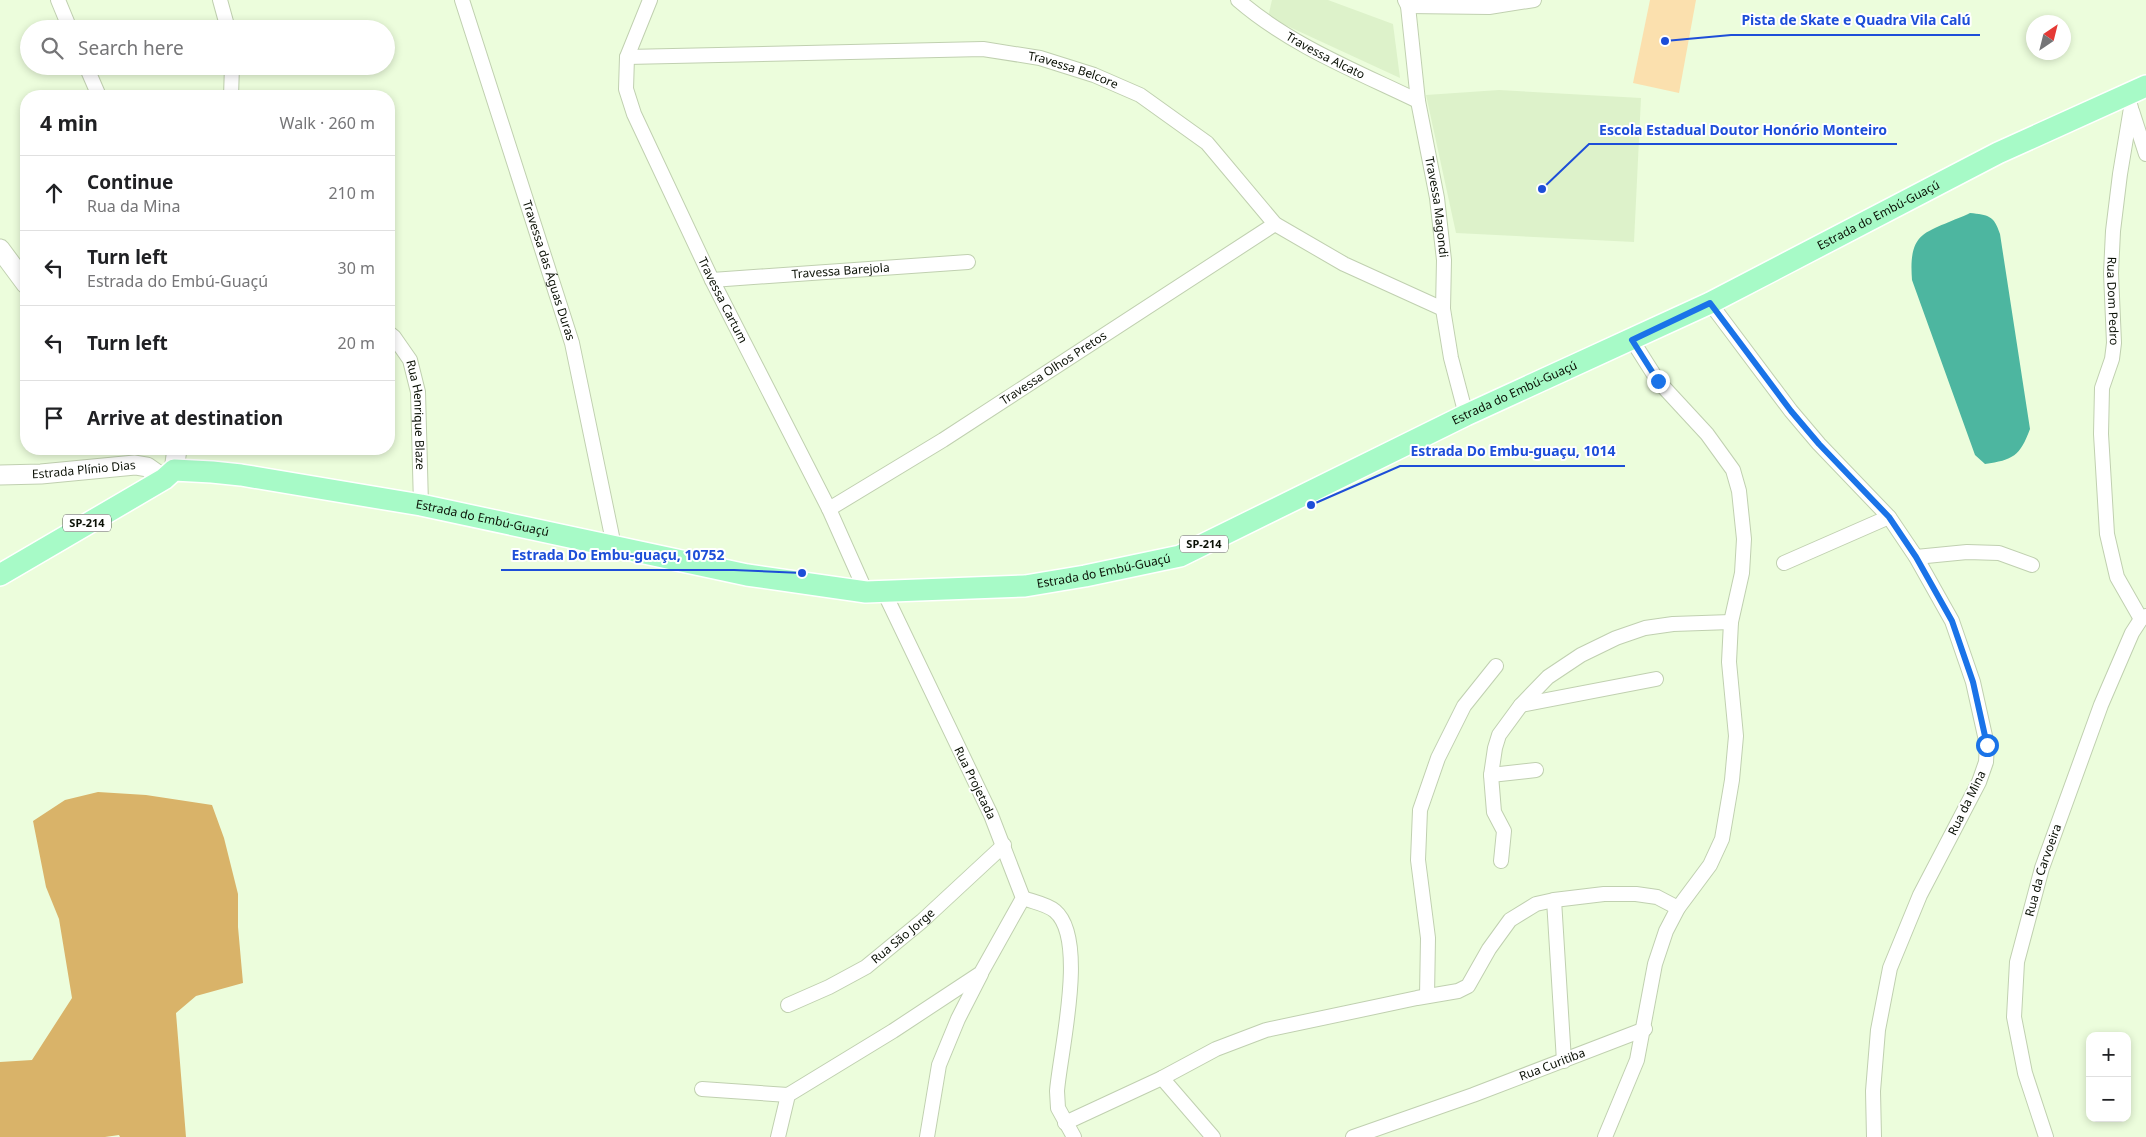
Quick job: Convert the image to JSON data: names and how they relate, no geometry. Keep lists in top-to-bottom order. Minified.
{"streets":{"main road":["Estrada do Embú-Guaçú","Estrada Plínio Dias","SP-214"],"street":["Travessa Alcato","Travessa Belcore","Travessa Magondi","Travessa das Águas Duras","Travessa Barejola","Travessa Cartum","Rua Dom Pedro","Travessa Olhos Pretos","Rua Henrique Blaze","Rua Projetada","Rua da Mina","Rua da Carvoeira","Rua São Jorge","Rua Curitiba"]},"crossings":[["Travessa Alcato","Travessa Magondi"],["Travessa Belcore","Travessa Magondi"],["Travessa Belcore","Travessa Cartum"],["Travessa Belcore","Travessa Olhos Pretos"],["Travessa Magondi","Estrada do Embú-Guaçú"],["Estrada do Embú-Guaçú","Travessa das Águas Duras"],["Estrada do Embú-Guaçú","Travessa Cartum"],["Estrada do Embú-Guaçú","Rua Dom Pedro"],["Estrada do Embú-Guaçú","Rua Henrique Blaze"],["Estrada do Embú-Guaçú","Estrada Plínio Dias"],["Estrada do Embú-Guaçú","SP-214"],["Estrada do Embú-Guaçú","Rua Projetada"],["Estrada do Embú-Guaçú","Rua da Mina"],["Travessa Barejola","Travessa Cartum"],["Travessa Cartum","Travessa Olhos Pretos"],["Travessa Cartum","Rua Projetada"],["Rua Dom Pedro","Rua da Carvoeira"],["Estrada Plínio Dias","SP-214"],["Rua Projetada","Rua São Jorge"]],"places":["Pista de Skate e Quadra Vila Calú","Escola Estadual Doutor Honório Monteiro","Estrada Do Embu-guaçu, 1014","Estrada Do Embu-guaçu, 10752"],"north":"top right","page":{"search":"Search here","heading":["4 min","Walk · 260 m"],"list":[["Continue","Rua da Mina","210 m"],["Turn left","Estrada do Embú-Guaçú","30 m"],["Turn left","20 m"],"Arrive at destination"],"map_buttons":["+","−"]}}
